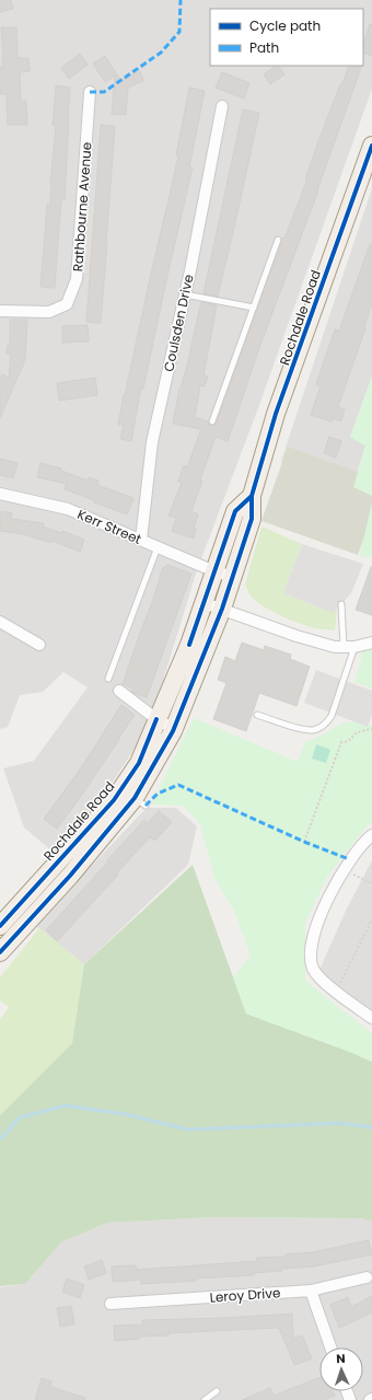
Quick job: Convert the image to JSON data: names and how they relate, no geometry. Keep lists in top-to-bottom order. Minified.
{"streets":{"main road":["Rochdale Road"],"street":["Rathbourne Avenue","Coulsden Drive","Kerr Street","Leroy Drive"]},"crossings":[["Rochdale Road","Kerr Street"],["Coulsden Drive","Kerr Street"]],"legend":["Cycle path","Path"],"north":"top"}
